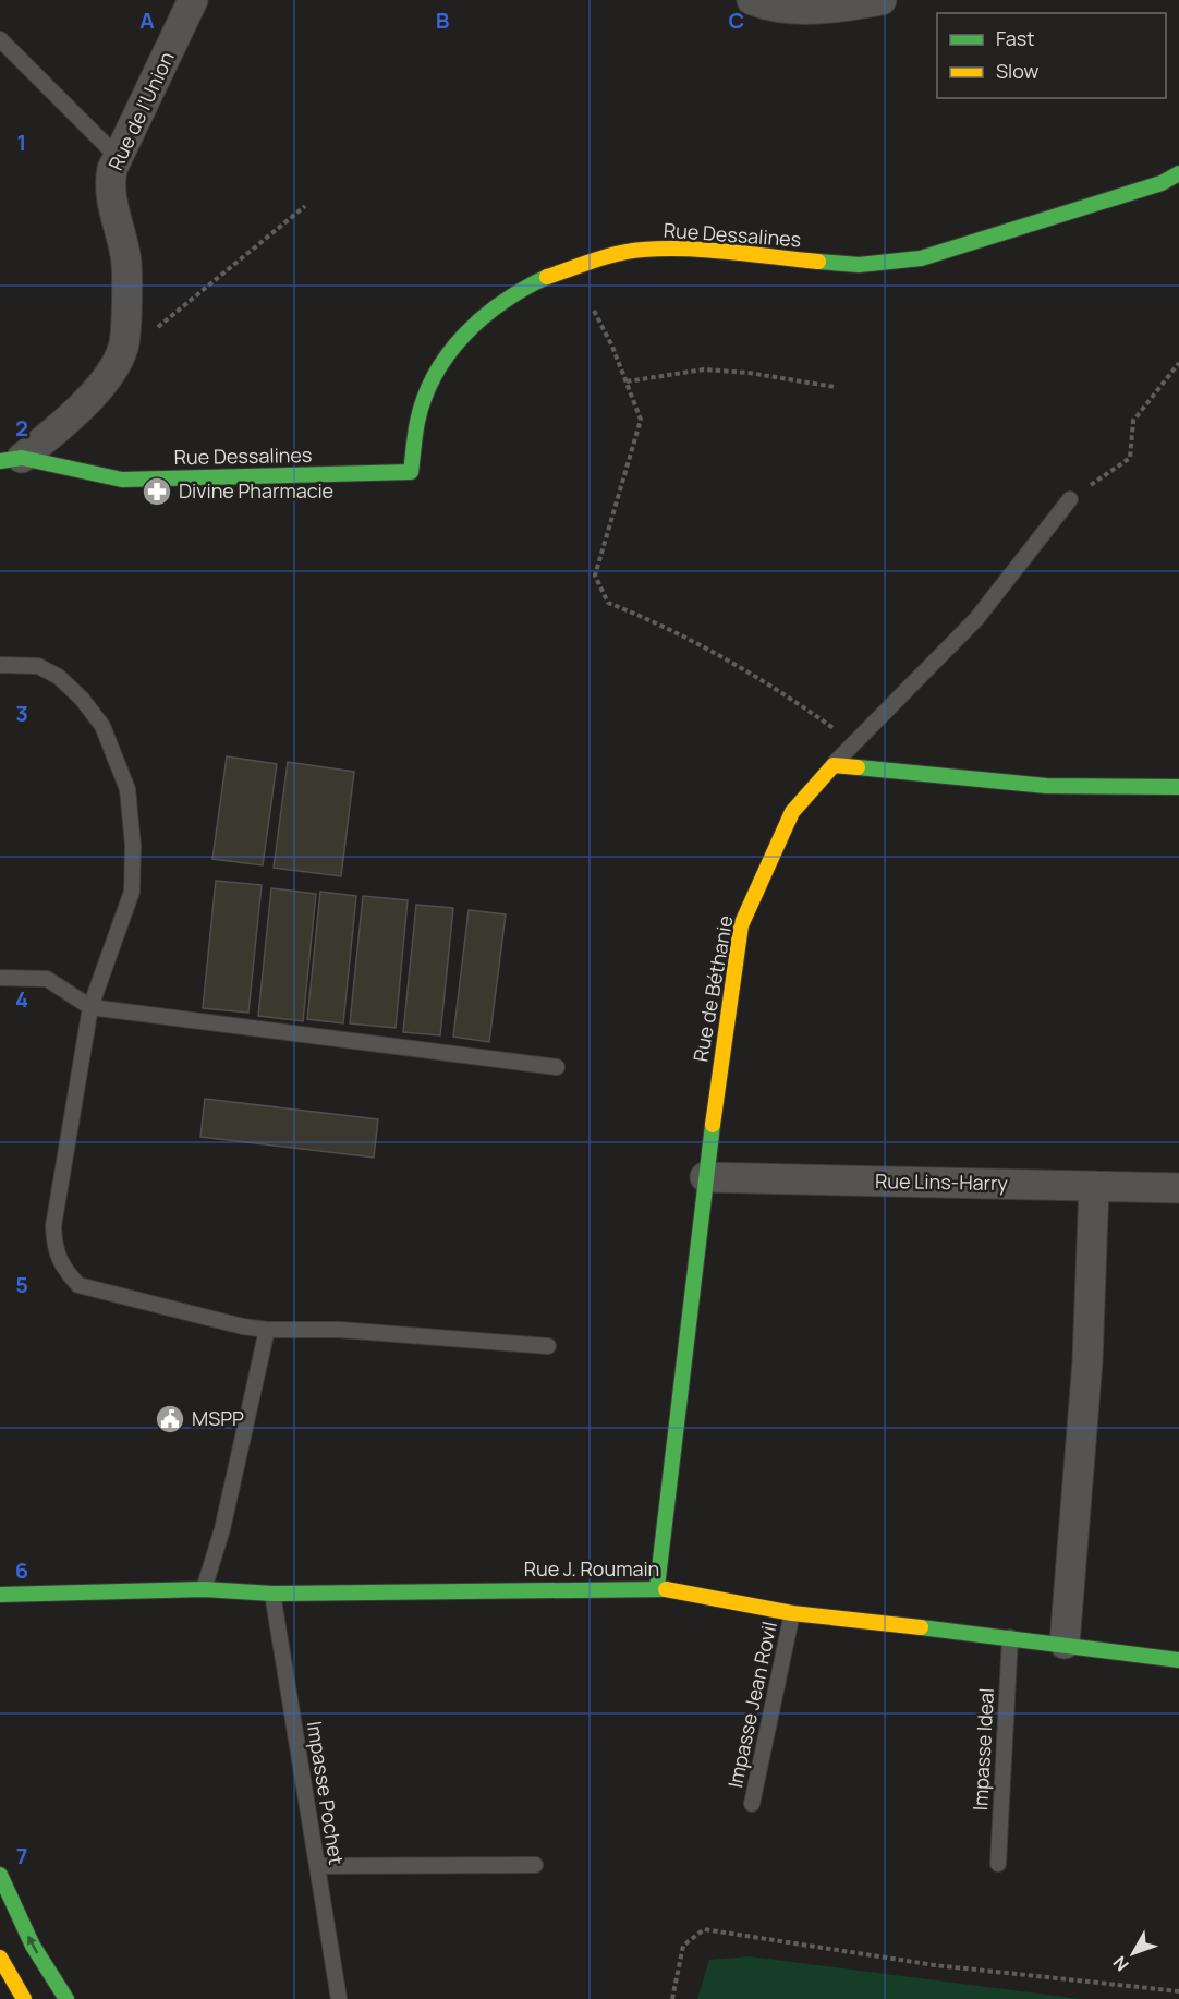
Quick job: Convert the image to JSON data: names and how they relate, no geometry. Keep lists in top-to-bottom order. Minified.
{"streets":{"street":["Rue de l'Union","Rue Dessalines","Rue de Béthanie","Rue Lins-Harry","Rue J. Roumain"],"lane":["Impasse Jean Rovil","Impasse Ideal","Impasse Pochet"]},"crossings":[["Rue de l'Union","Rue Dessalines"],["Rue de Béthanie","Rue Lins-Harry"],["Rue de Béthanie","Rue J. Roumain"],["Rue J. Roumain","Impasse Jean Rovil"],["Rue J. Roumain","Impasse Ideal"],["Rue J. Roumain","Impasse Pochet"]],"places":{"pharmacy":["Divine Pharmacie"],"public building":["MSPP"]},"legend":["Fast","Slow"],"north":"bottom left","grid":{"columns":["A","B","C"],"rows":["1","2","3","4","5","6","7"]}}
